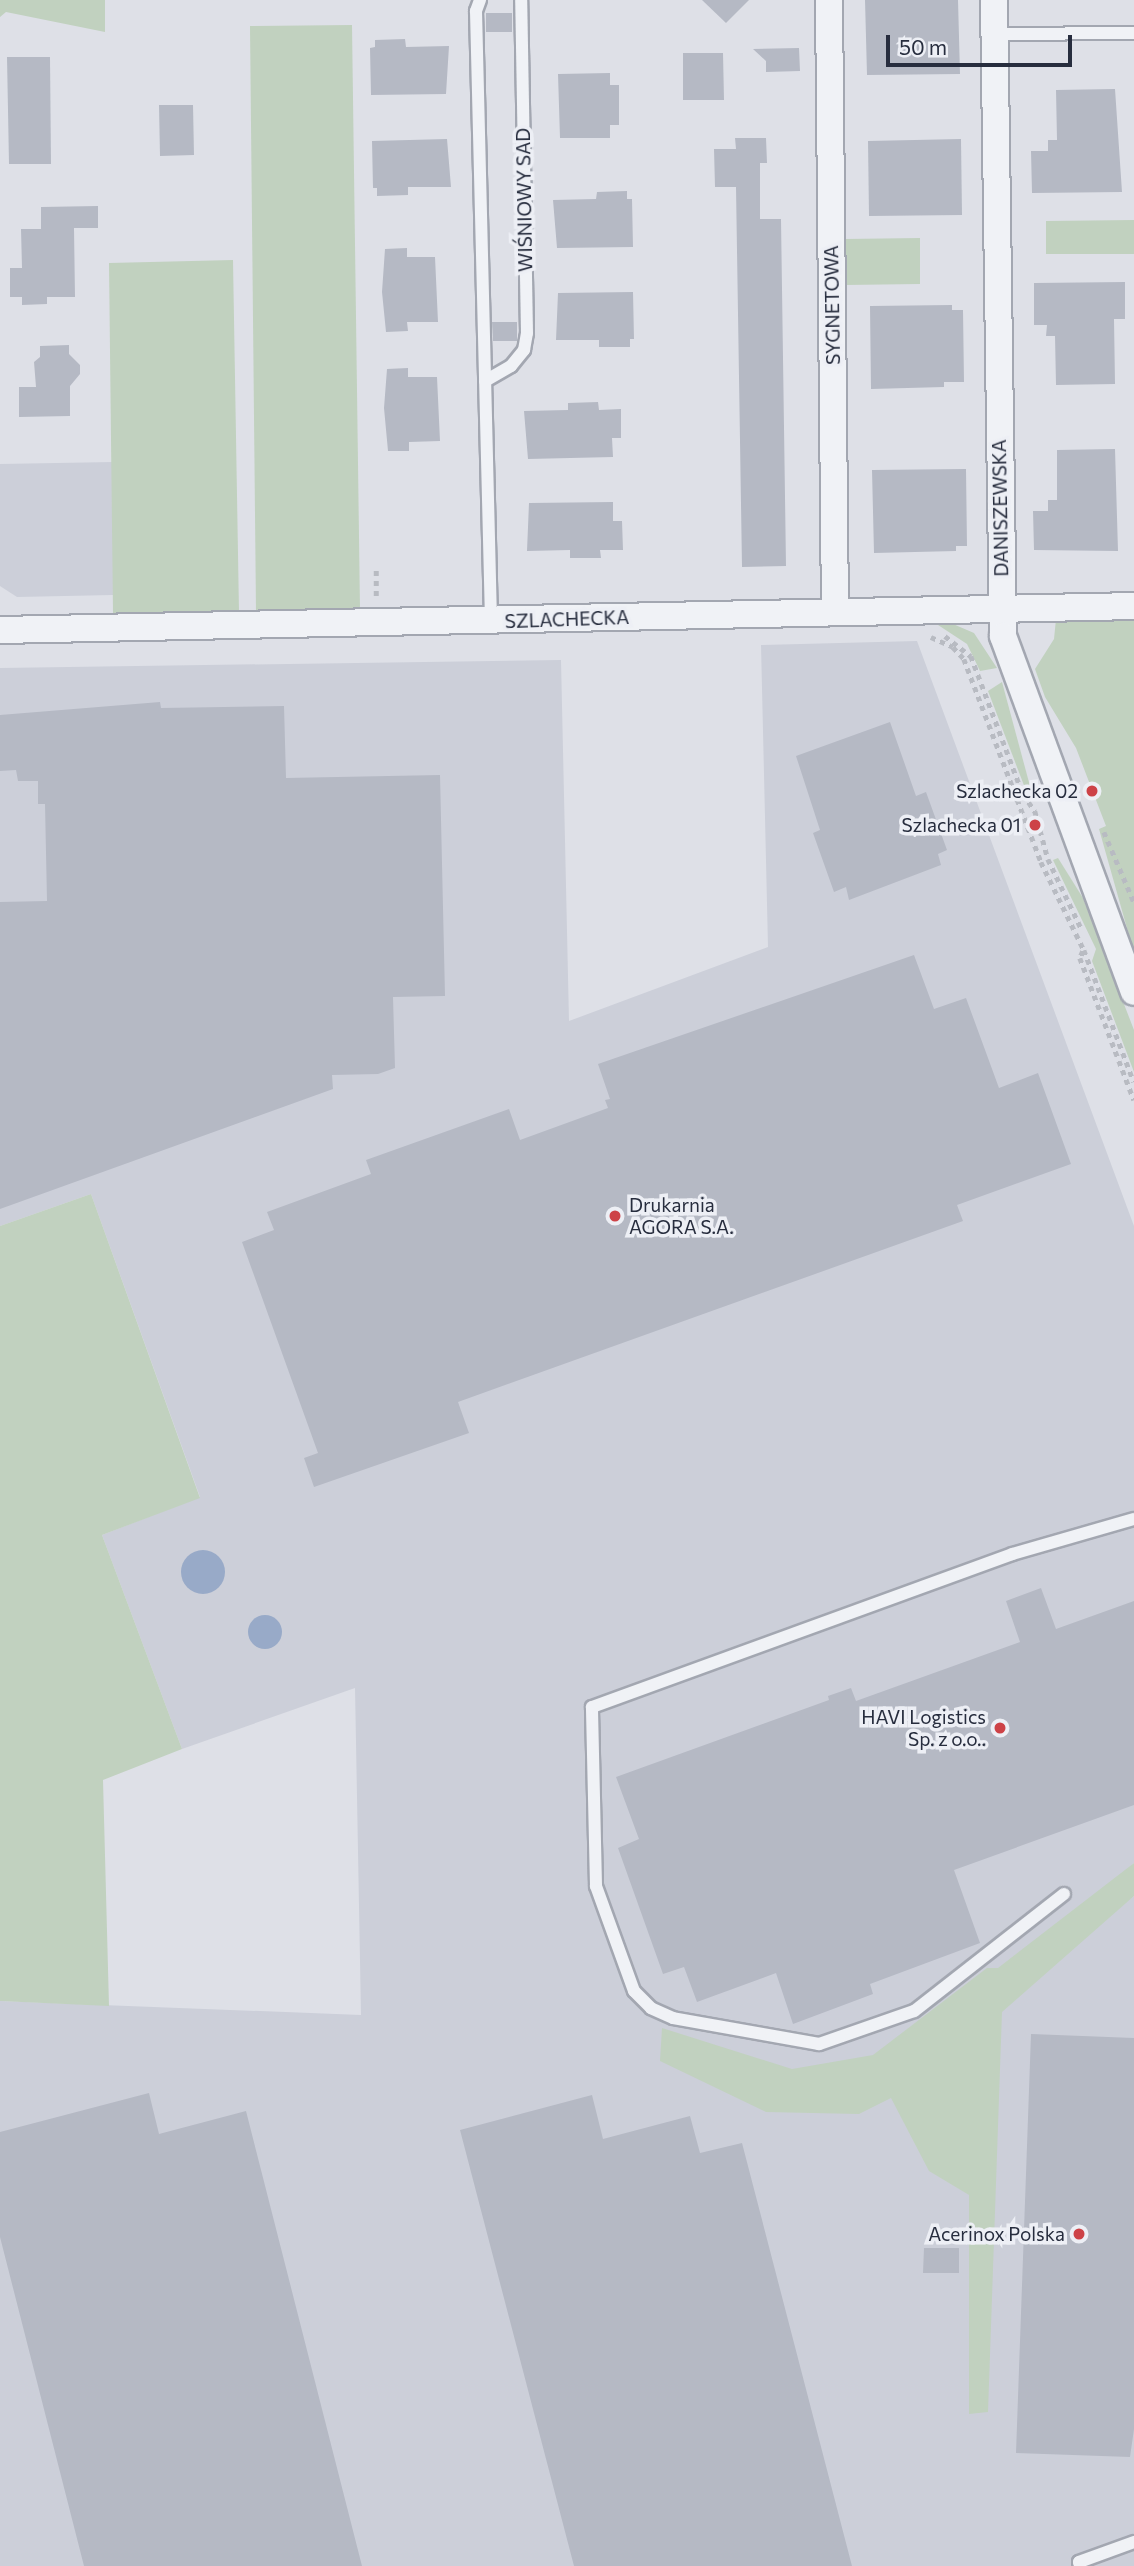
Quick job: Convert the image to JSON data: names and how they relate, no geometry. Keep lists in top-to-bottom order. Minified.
{"streets":{"street":["SYGNETOWA","DANISZEWSKA","SZLACHECKA"],"lane":["WIŚNIOWY SAD"]},"crossings":[["SYGNETOWA","SZLACHECKA"],["DANISZEWSKA","SZLACHECKA"]],"places":["Szlachecka 02","Szlachecka 01","Drukarnia AGORA S.A.","HAVI Logistics Sp. z o.o..","Acerinox Polska"],"scale_bar":"50 m"}
